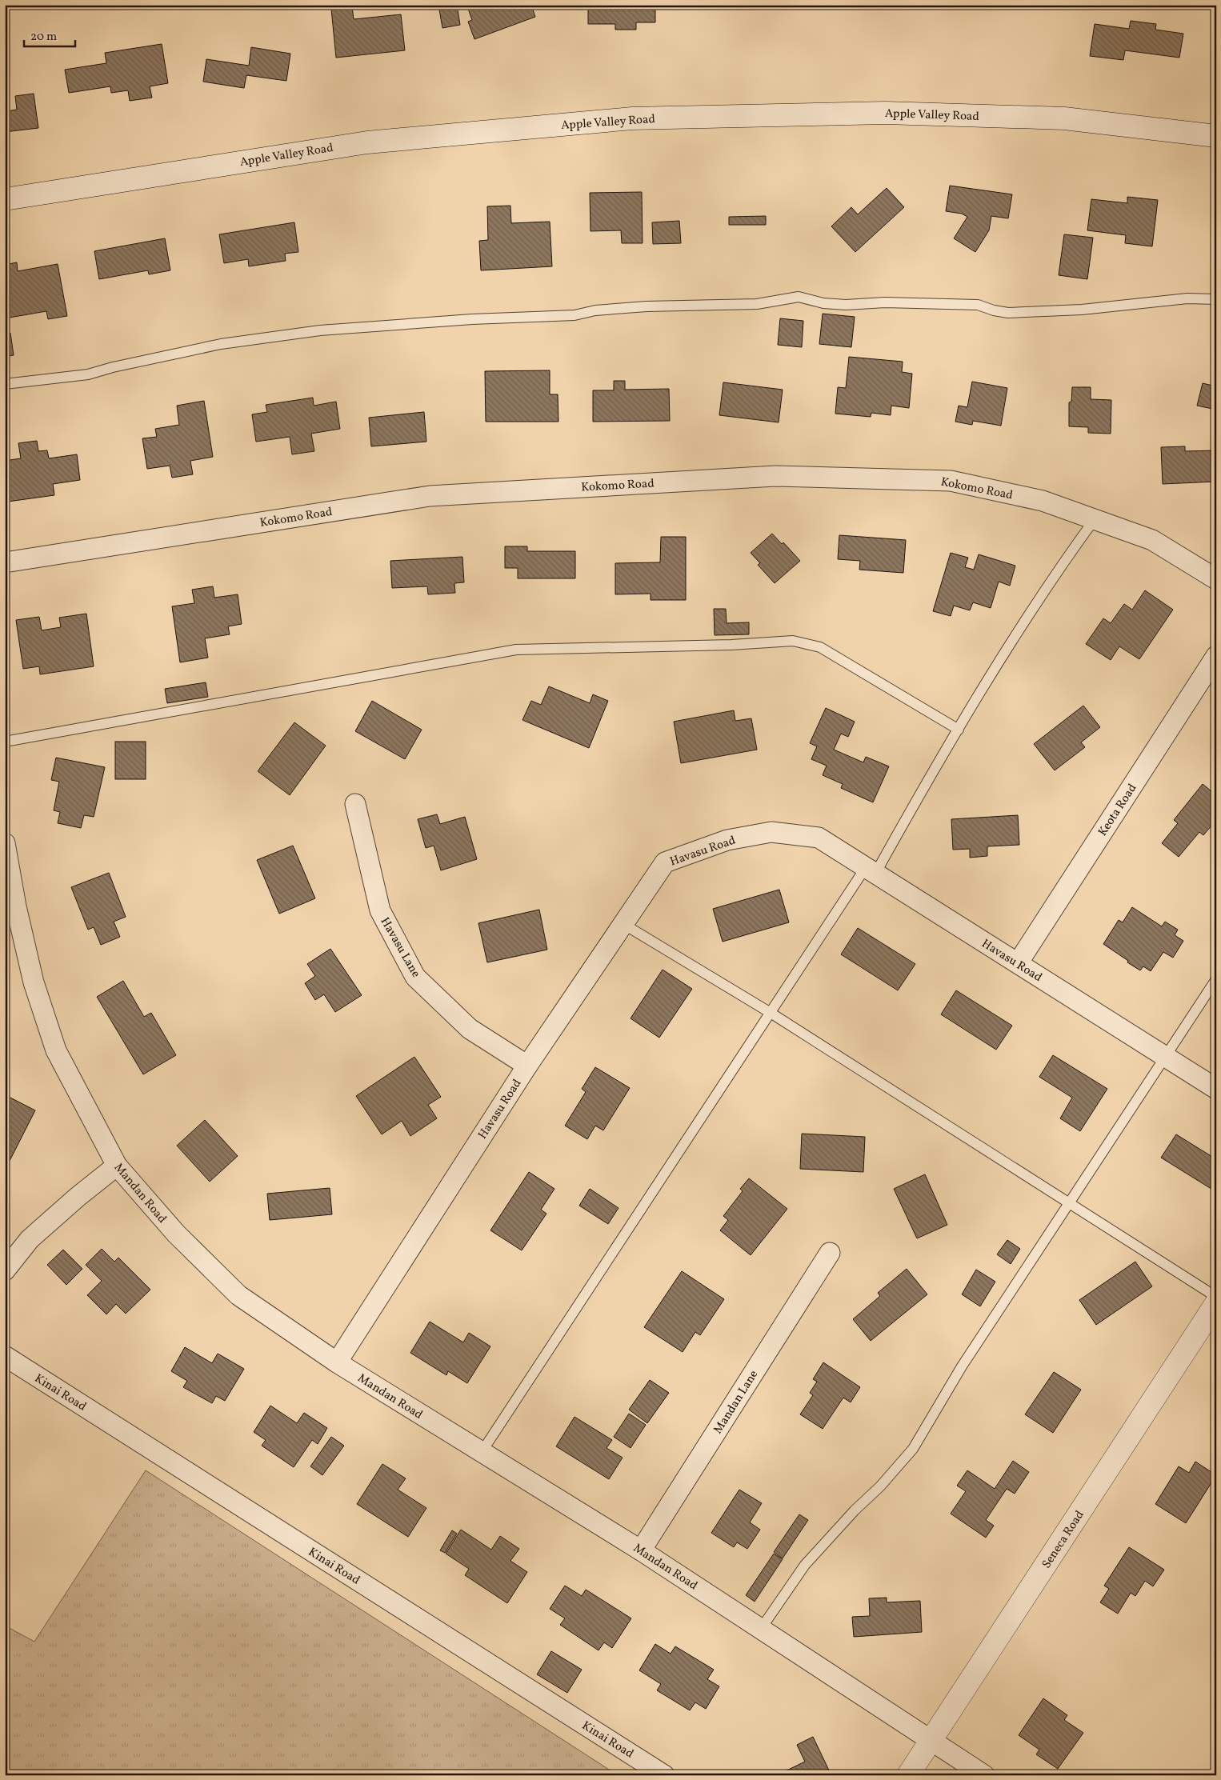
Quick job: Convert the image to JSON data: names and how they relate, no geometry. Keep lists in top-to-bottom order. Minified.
{"streets":{"main road":["Apple Valley Road","Seneca Road"],"street":["Kokomo Road","Keota Road","Havasu Road","Havasu Lane","Mandan Road","Kinai Road","Mandan Lane"]},"crossings":[["Keota Road","Havasu Road"],["Havasu Road","Havasu Lane"],["Havasu Road","Mandan Road"],["Mandan Road","Mandan Lane"],["Mandan Road","Seneca Road"]],"scale_bar":"20 m"}
